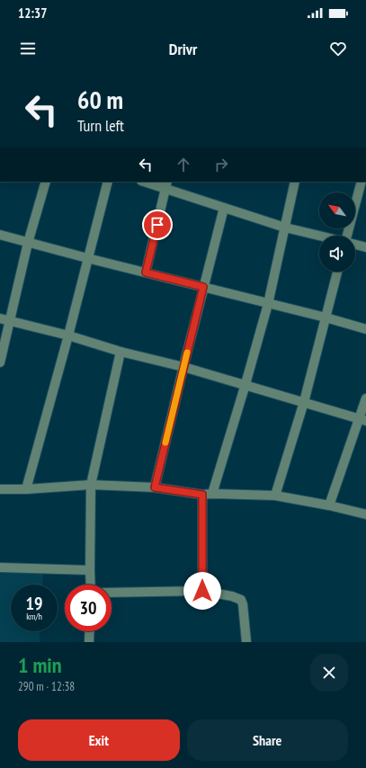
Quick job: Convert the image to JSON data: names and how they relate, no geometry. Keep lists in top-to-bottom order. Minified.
{"north":"top left","page":{"status":"12:37","header":"Drivr","turn":["60 m","Turn left"],"speed":"19 km/h","limit":"30","heading":["1 min","290 m · 12:38"],"buttons":["Exit","Share"]}}
